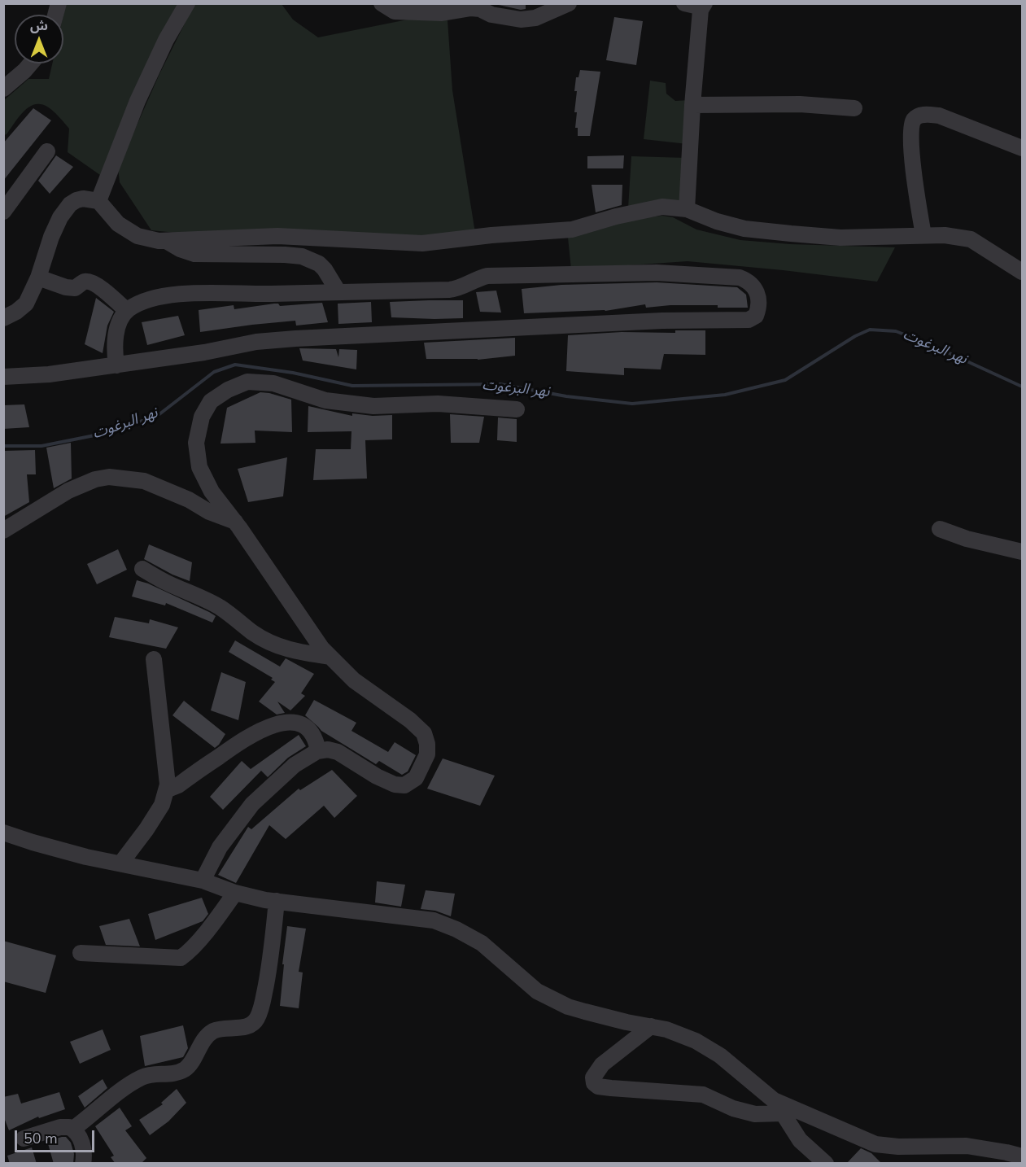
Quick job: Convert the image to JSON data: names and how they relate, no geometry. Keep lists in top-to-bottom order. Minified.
{"water":["نهر البرغوت"],"scale_bar":"50 m","north":"top"}
